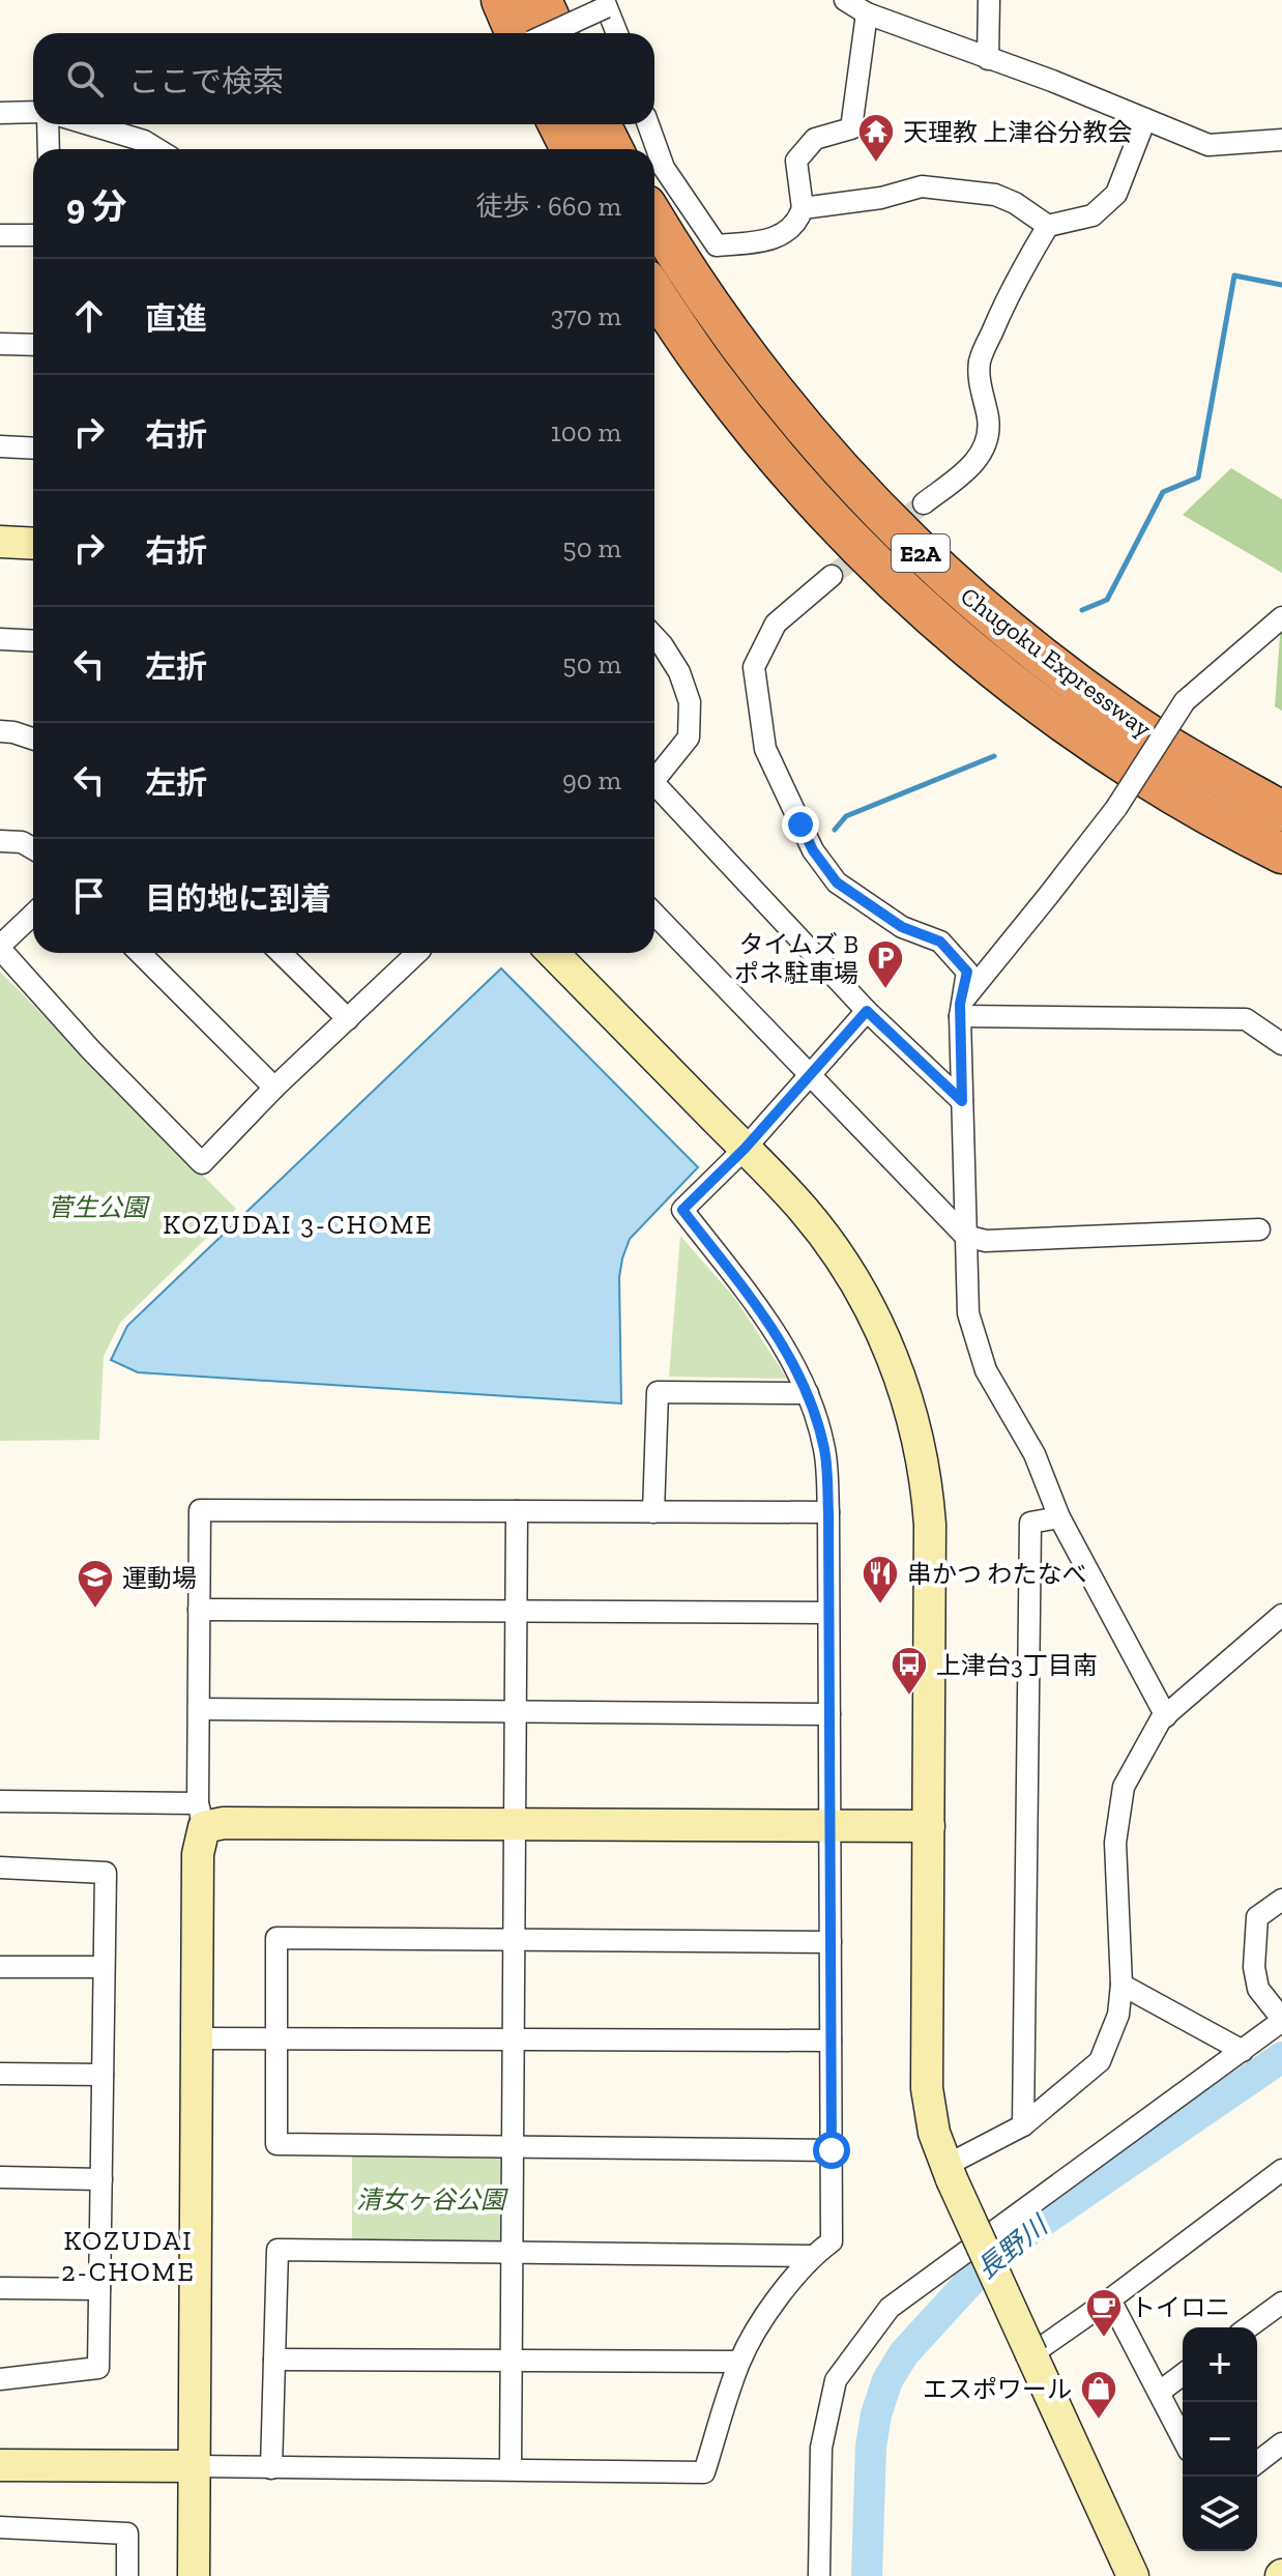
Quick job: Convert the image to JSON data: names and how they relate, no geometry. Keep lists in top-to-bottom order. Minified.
{"streets":{"highway":["E2A","Chugoku Expressway"]},"districts":["KOZUDAI 3-CHOME","KOZUDAI 2-CHOME"],"water":["長野川"],"parks":["菅生公園","清女ヶ谷公園"],"places":{"temple":["天理教 上津谷分教会"],"parking":["タイムズ B ポネ駐車場"],"restaurant":["串かつ わたなべ"],"school or university":["運動場"],"bus stop":["上津台3丁目南"],"cafe":["トイロニ"],"shop":["エスポワール"]},"page":{"search":"ここで検索","heading":["9 分","徒歩 · 660 m"],"list":[["直進","370 m"],["右折","100 m"],["右折","50 m"],["左折","50 m"],["左折","90 m"],"目的地に到着"],"map_buttons":["+","−"]}}
